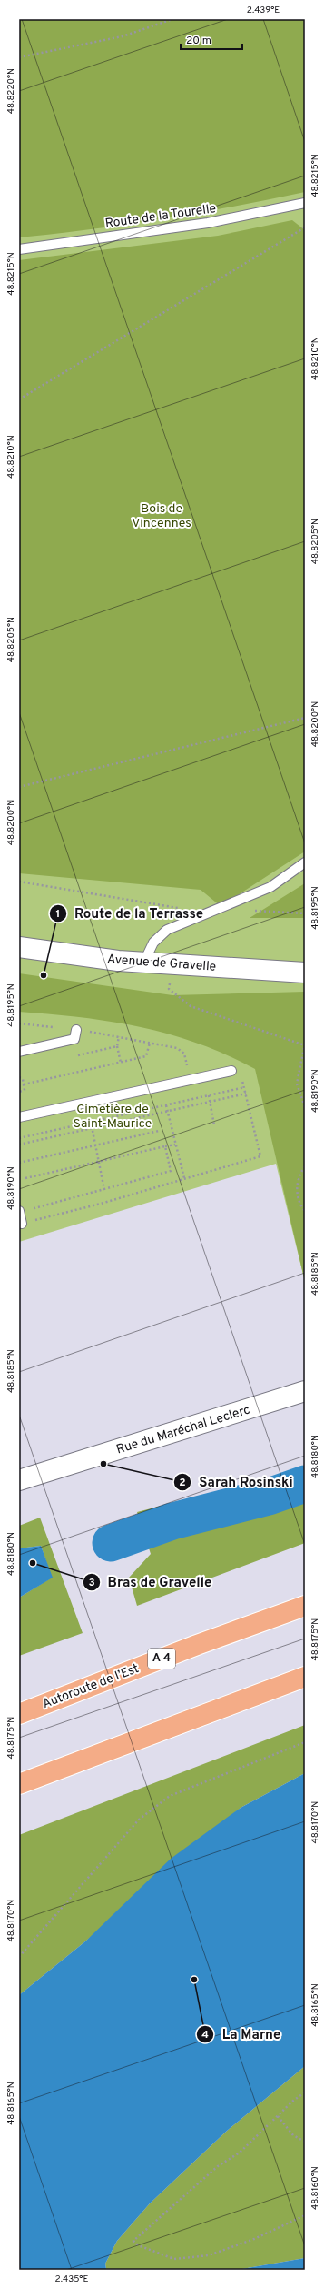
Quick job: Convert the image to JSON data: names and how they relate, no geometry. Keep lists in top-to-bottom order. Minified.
{"streets":{"highway":["A 4","Autoroute de l’Est"],"street":["Avenue de Gravelle","Rue du Maréchal Leclerc"],"lane":["Route de la Tourelle"]},"parks":["Bois de Vincennes","Cimetière de Saint-Maurice"],"places":["Route de la Terrasse","Sarah Rosinski","Bras de Gravelle","La Marne"],"scale_bar":"20 m","coordinates":["2.439°E","48.8220°N","48.8215°N","48.8210°N","48.8205°N","48.8200°N","48.8195°N","48.8190°N","48.8185°N","48.8180°N","48.8175°N","48.8170°N","48.8165°N","48.8160°N","2.435°E"]}
